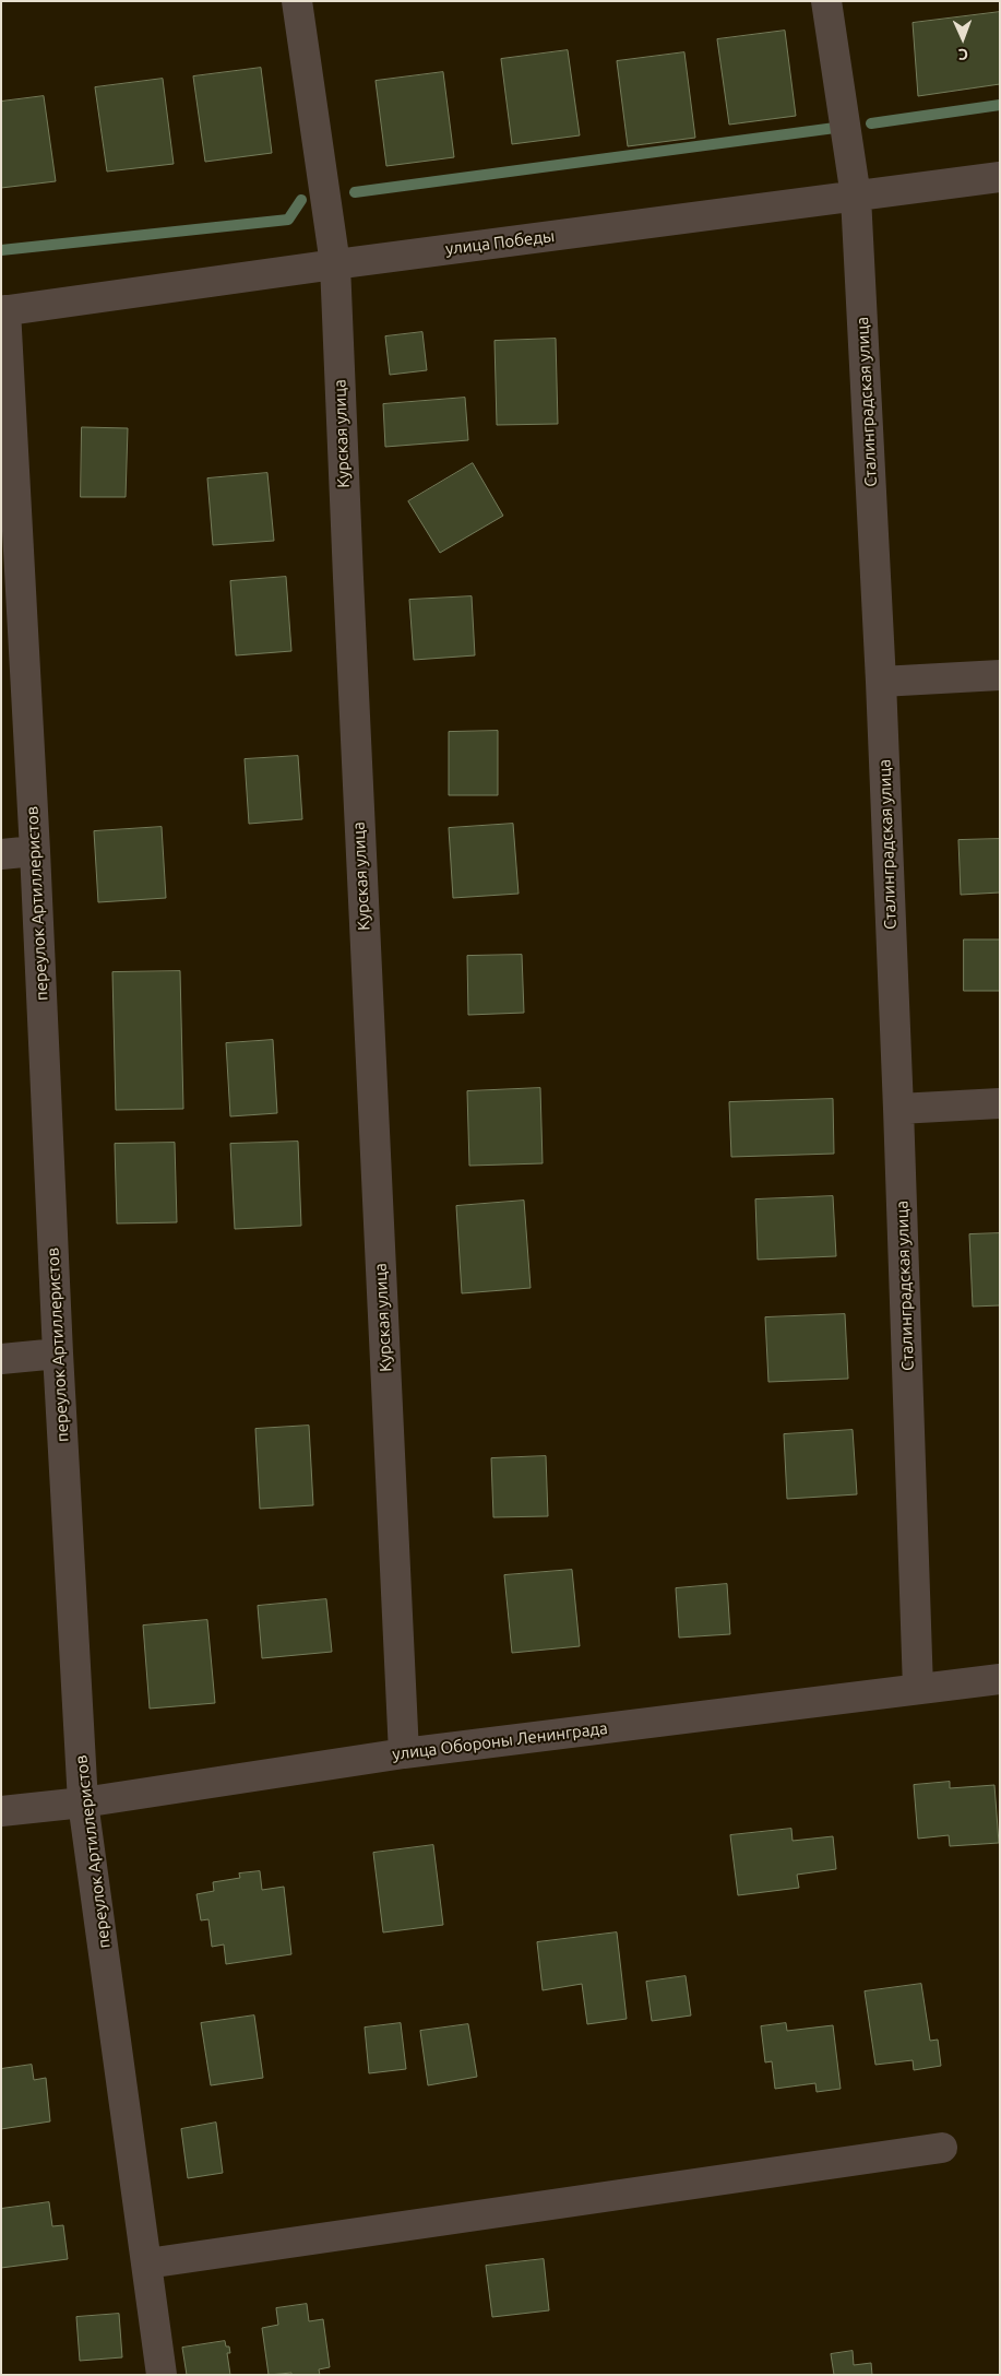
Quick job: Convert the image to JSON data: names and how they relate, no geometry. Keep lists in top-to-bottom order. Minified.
{"streets":{"street":["улица Победы","Сталинградская улица","Курская улица","переулок Артиллеристов","улица Обороны Ленинграда"]},"crossings":[["улица Победы","Сталинградская улица"],["улица Победы","Курская улица"],["улица Победы","переулок Артиллеристов"],["Сталинградская улица","улица Обороны Ленинграда"],["Курская улица","улица Обороны Ленинграда"],["переулок Артиллеристов","улица Обороны Ленинграда"]],"north":"bottom"}
